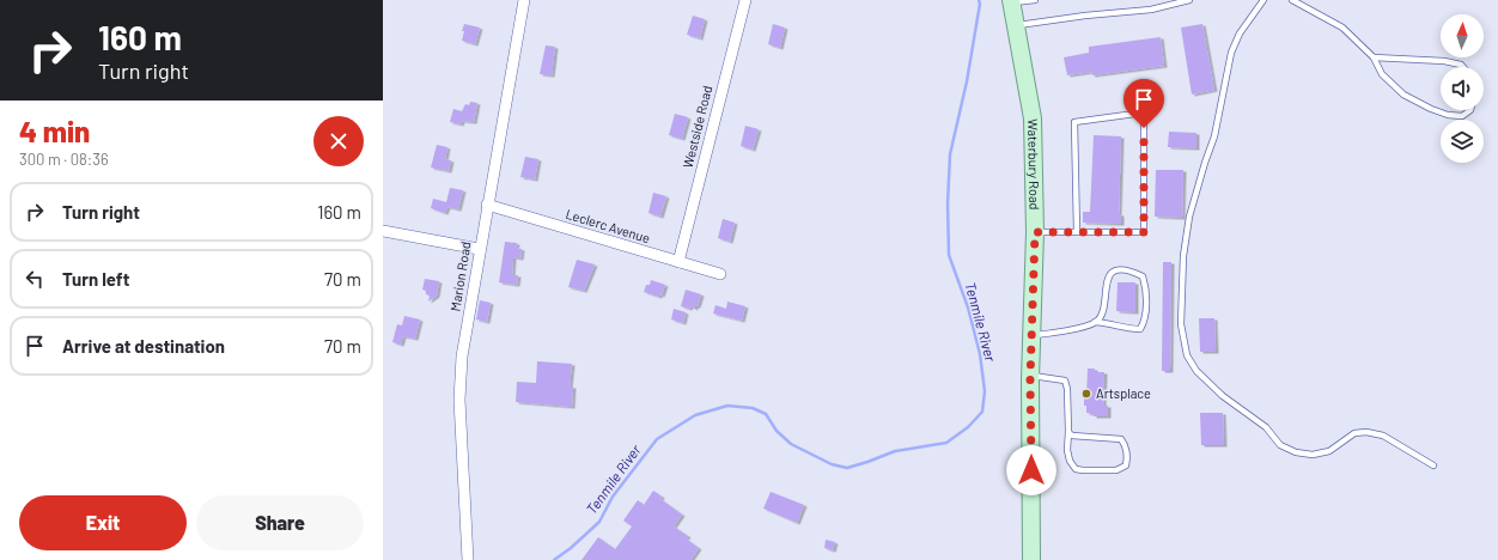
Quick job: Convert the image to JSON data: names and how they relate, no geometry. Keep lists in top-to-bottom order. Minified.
{"streets":{"main road":["Waterbury Road"],"street":["Westside Road","Leclerc Avenue","Marion Road"]},"crossings":[["Westside Road","Leclerc Avenue"],["Leclerc Avenue","Marion Road"]],"water":["Tenmile River"],"places":["Artsplace"],"north":"top","page":{"turn":["160 m","Turn right"],"heading":["4 min","300 m · 08:36"],"list":[{"name":"Turn right","value":"160 m"},{"name":"Turn left","value":"70 m"},{"name":"Arrive at destination","value":"70 m"}],"buttons":["Exit","Share"]}}
